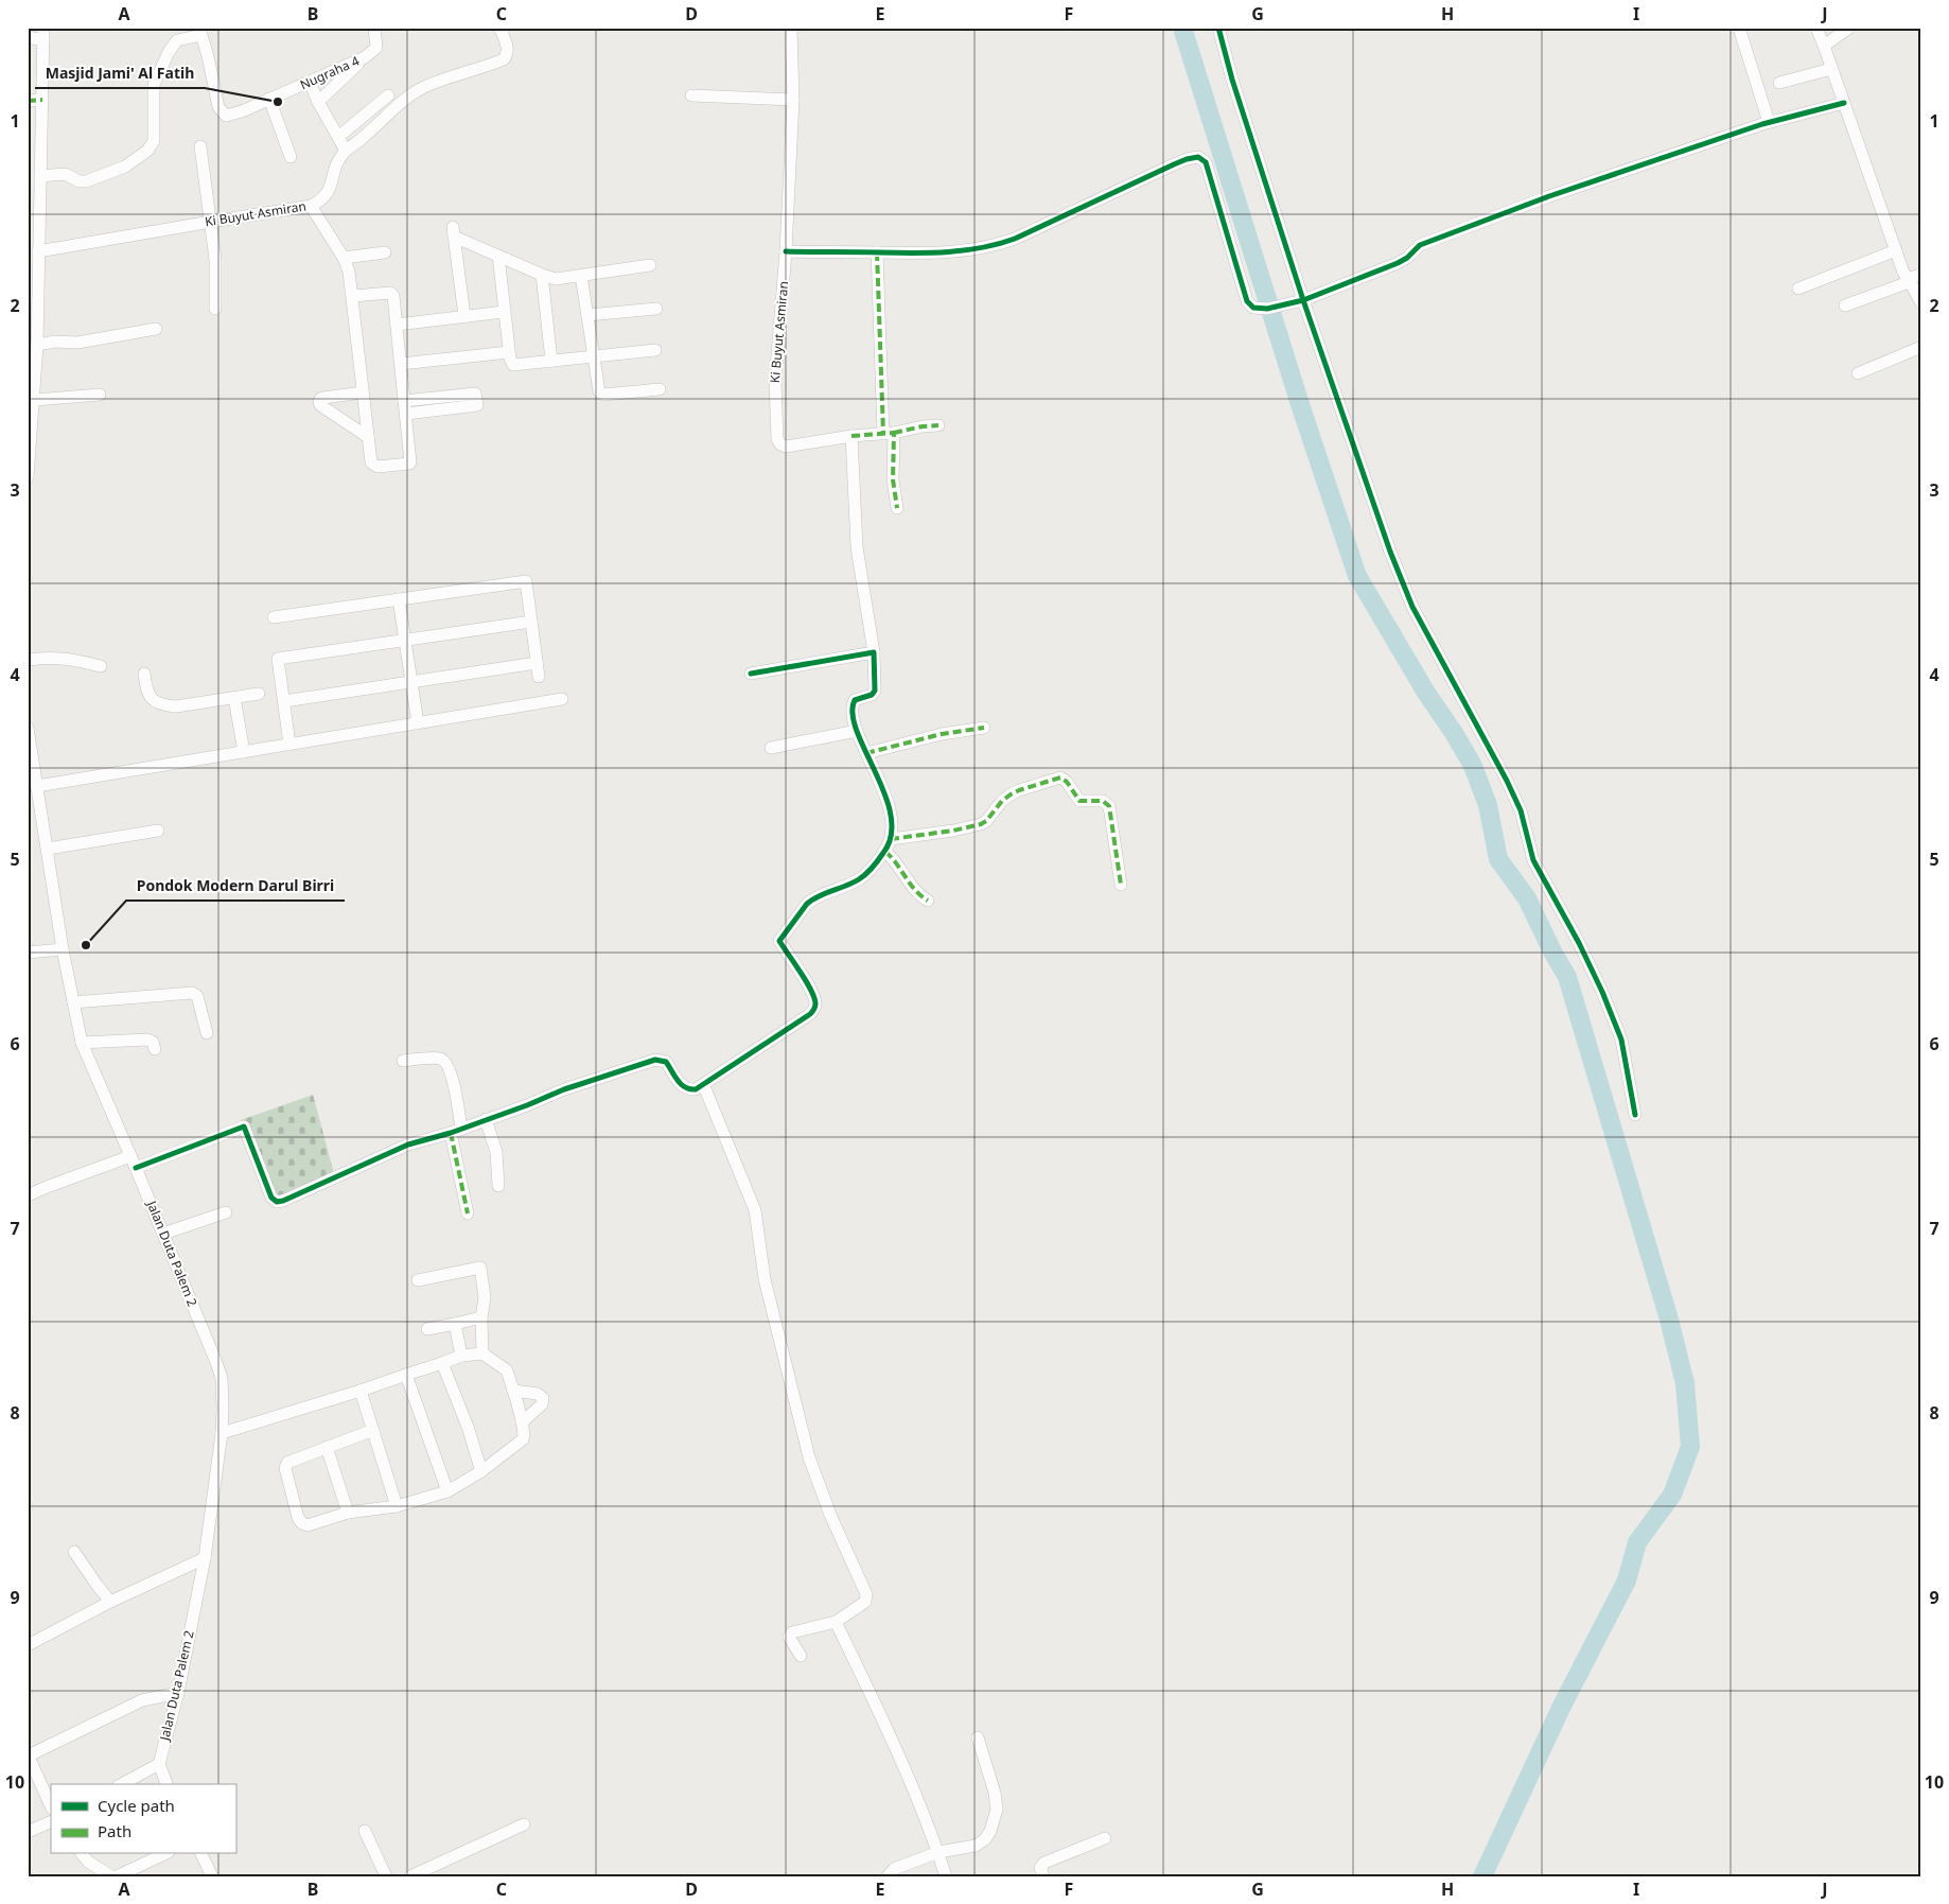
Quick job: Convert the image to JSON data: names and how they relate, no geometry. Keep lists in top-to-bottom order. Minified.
{"streets":{"street":["Nugraha 4","Ki Buyut Asmiran","Jalan Duta Palem 2"]},"places":["Masjid Jami' Al Fatih","Pondok Modern Darul Birri"],"legend":["Cycle path","Path"],"grid":{"columns":["A","B","C","D","E","F","G","H","I","J"],"rows":["1","2","3","4","5","6","7","8","9","10"]}}
